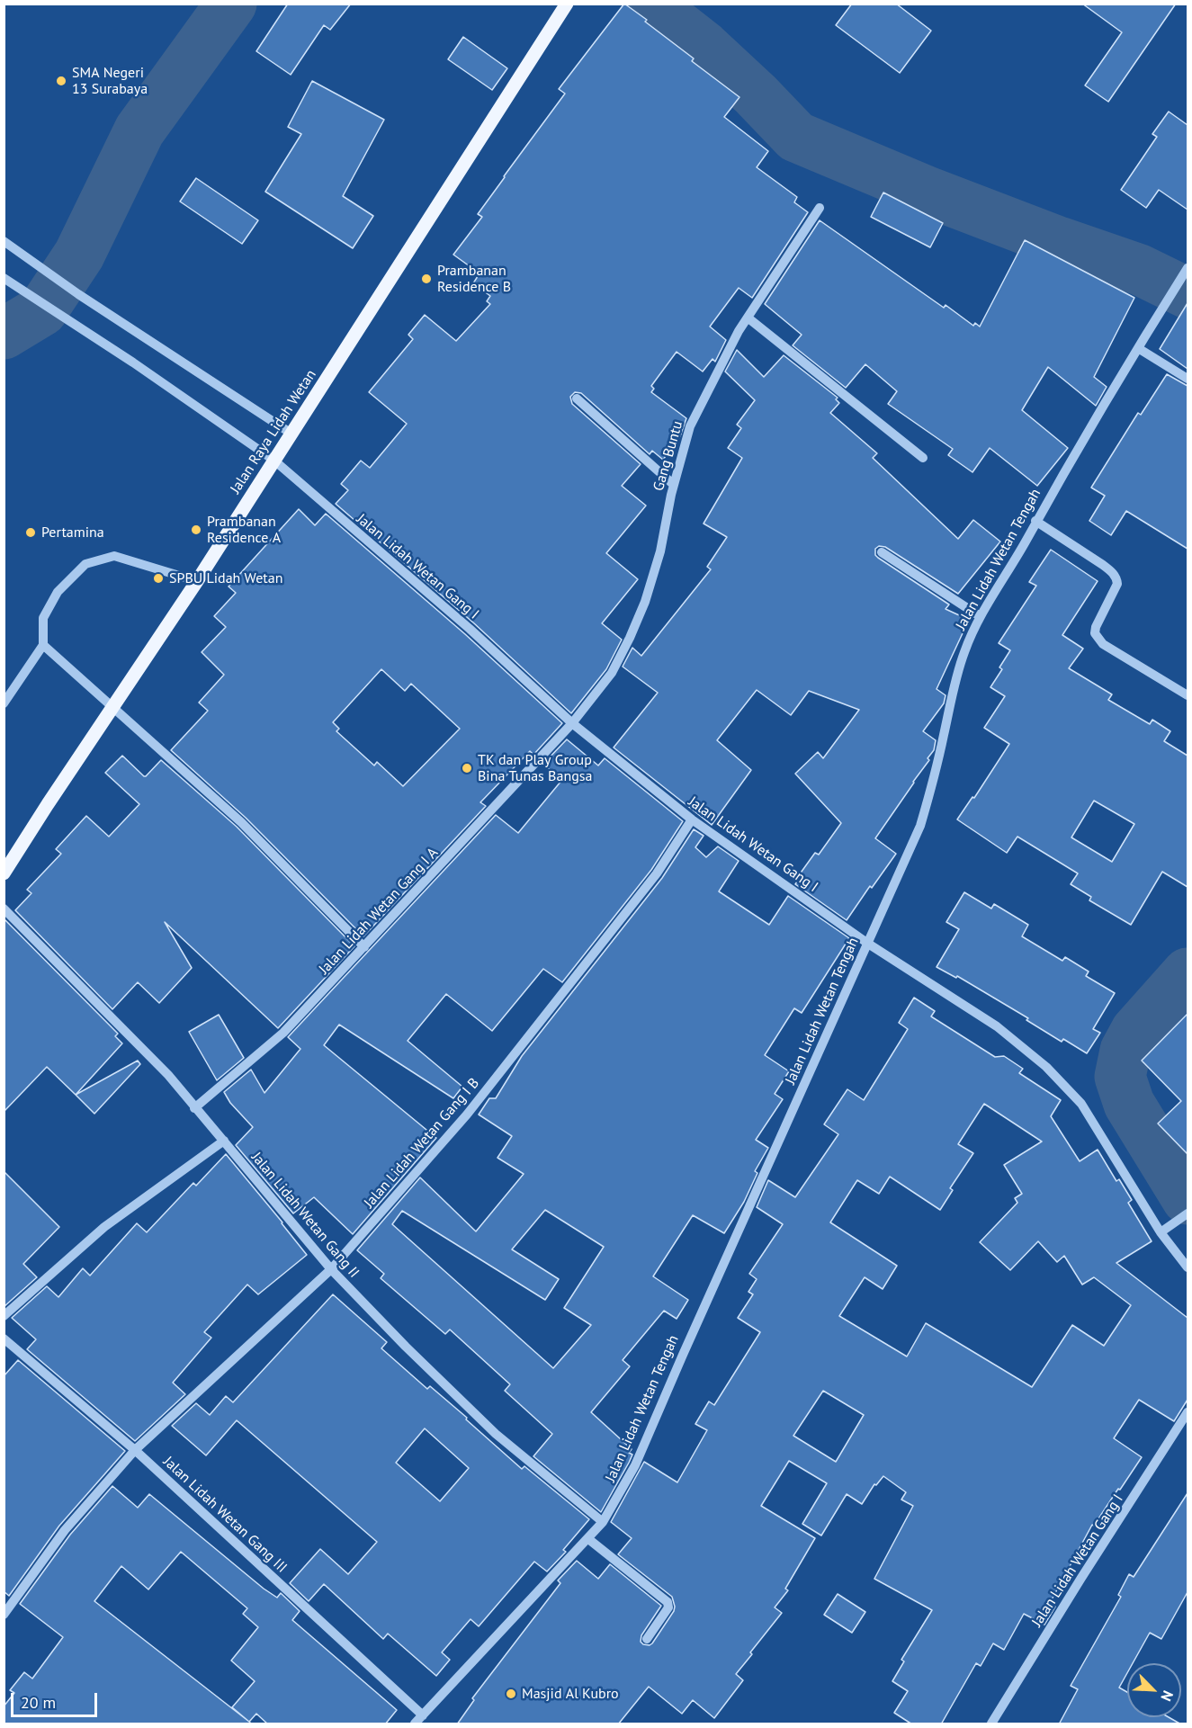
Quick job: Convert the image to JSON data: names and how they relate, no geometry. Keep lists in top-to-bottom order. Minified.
{"streets":{"main road":["Jalan Raya Lidah Wetan"],"street":["Gang Buntu","Jalan Lidah Wetan Tengah","Jalan Lidah Wetan Gang I","Jalan Lidah Wetan Gang I A","Jalan Lidah Wetan Gang I B","Jalan Lidah Wetan Gang II","Jalan Lidah Wetan Gang III"]},"crossings":[["Jalan Raya Lidah Wetan","Jalan Lidah Wetan Gang I"],["Gang Buntu","Jalan Lidah Wetan Gang I"],["Gang Buntu","Jalan Lidah Wetan Gang I A"],["Jalan Lidah Wetan Tengah","Jalan Lidah Wetan Gang I"],["Jalan Lidah Wetan Tengah","Jalan Lidah Wetan Gang II"],["Jalan Lidah Wetan Tengah","Jalan Lidah Wetan Gang III"],["Jalan Lidah Wetan Gang I","Jalan Lidah Wetan Gang I A"],["Jalan Lidah Wetan Gang I","Jalan Lidah Wetan Gang I B"],["Jalan Lidah Wetan Gang I A","Jalan Lidah Wetan Gang II"],["Jalan Lidah Wetan Gang I B","Jalan Lidah Wetan Gang II"],["Jalan Lidah Wetan Gang I B","Jalan Lidah Wetan Gang III"]],"places":["SMA Negeri 13 Surabaya","Prambanan Residence B","Prambanan Residence A","Pertamina","SPBU Lidah Wetan","TK dan Play Group Bina Tunas Bangsa","Masjid Al Kubro"],"scale_bar":"20 m","north":"bottom right"}
